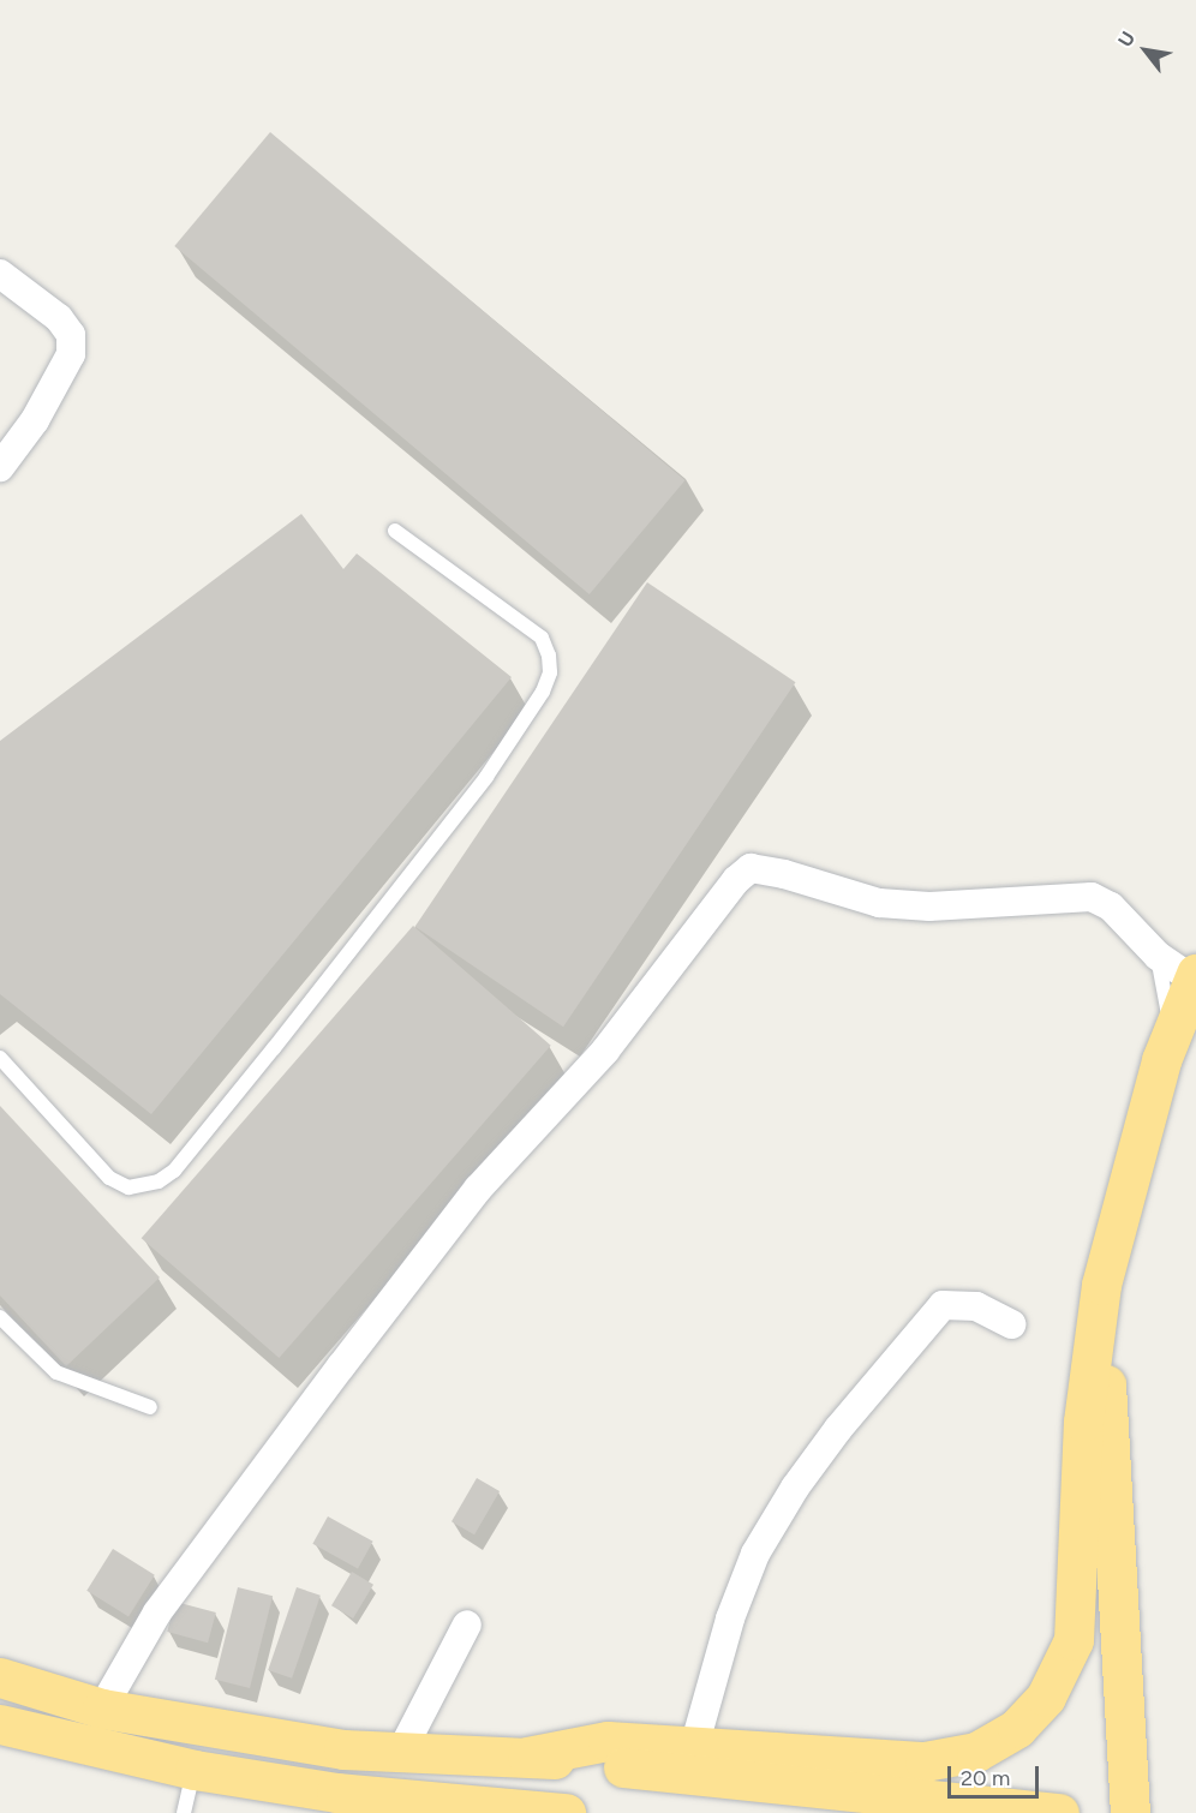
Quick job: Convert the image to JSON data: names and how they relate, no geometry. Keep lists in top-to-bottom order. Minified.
{"scale_bar":"20 m","north":"top left"}
